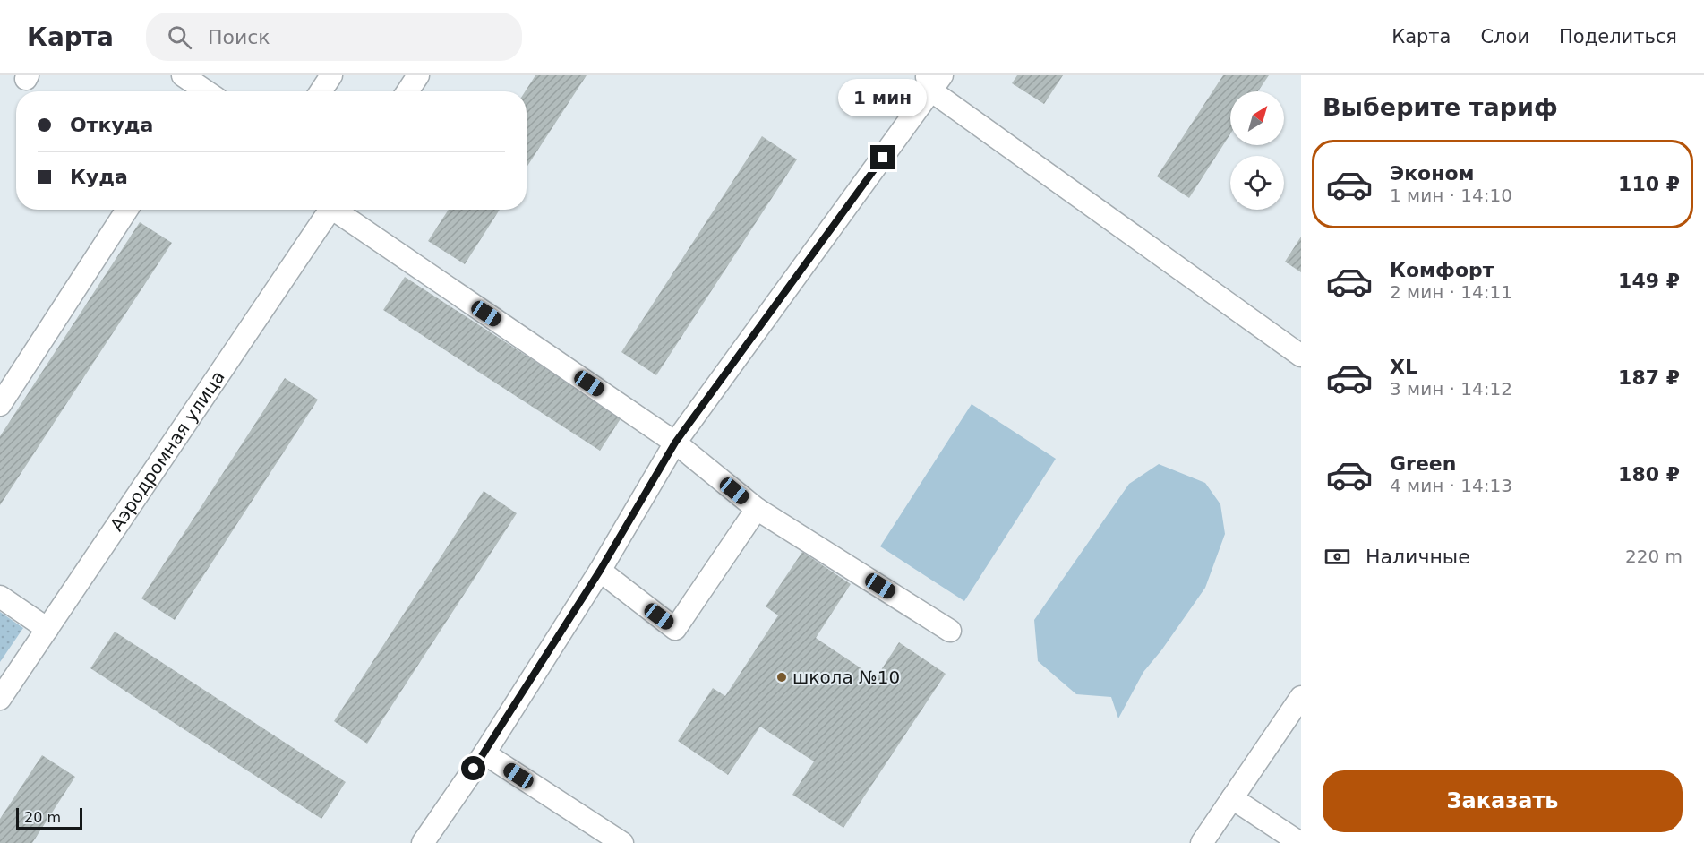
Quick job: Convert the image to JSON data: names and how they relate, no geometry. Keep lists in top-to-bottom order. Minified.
{"streets":{"street":["Аэродромная улица"]},"places":["школа №10"],"scale_bar":"20 m","north":"top right","page":{"header":"Карта","search":"Поиск","nav":["Карта","Слои","Поделиться"],"heading":"Выберите тариф","bubble":"1 мин","banner":["Откуда","Куда"],"list":[{"name":"Эконом","note":"1 мин · 14:10","value":"110 ₽"},{"name":"Комфорт","note":"2 мин · 14:11","value":"149 ₽"},{"name":"XL","note":"3 мин · 14:12","value":"187 ₽"},{"name":"Green","note":"4 мин · 14:13","value":"180 ₽"}],"pay":["Наличные","220 m"],"buttons":"Заказать","scale":"20 m"}}
